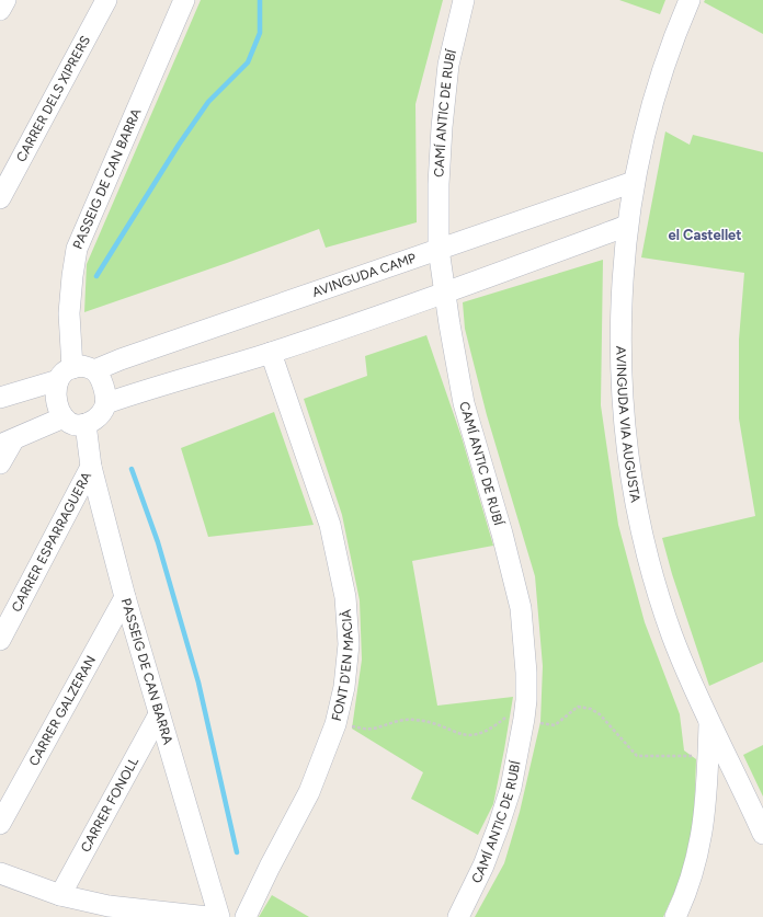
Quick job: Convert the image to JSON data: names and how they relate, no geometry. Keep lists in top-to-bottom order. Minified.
{"streets":{"street":["CARRER DELS XIPRERS","CAMÍ ANTIC DE RUBÍ","PASSEIG DE CAN BARRA","AVINGUDA CAMP","AVINGUDA VIA AUGUSTA","CARRER ESPARRAGUERA","FONT D'EN MACIÀ","CARRER GALZERAN","CARRER FONOLL"]},"crossings":[["CAMÍ ANTIC DE RUBÍ","AVINGUDA CAMP"],["PASSEIG DE CAN BARRA","AVINGUDA CAMP"],["PASSEIG DE CAN BARRA","CARRER ESPARRAGUERA"],["PASSEIG DE CAN BARRA","CARRER GALZERAN"],["PASSEIG DE CAN BARRA","CARRER FONOLL"],["AVINGUDA CAMP","AVINGUDA VIA AUGUSTA"]],"districts":["el Castellet"]}
